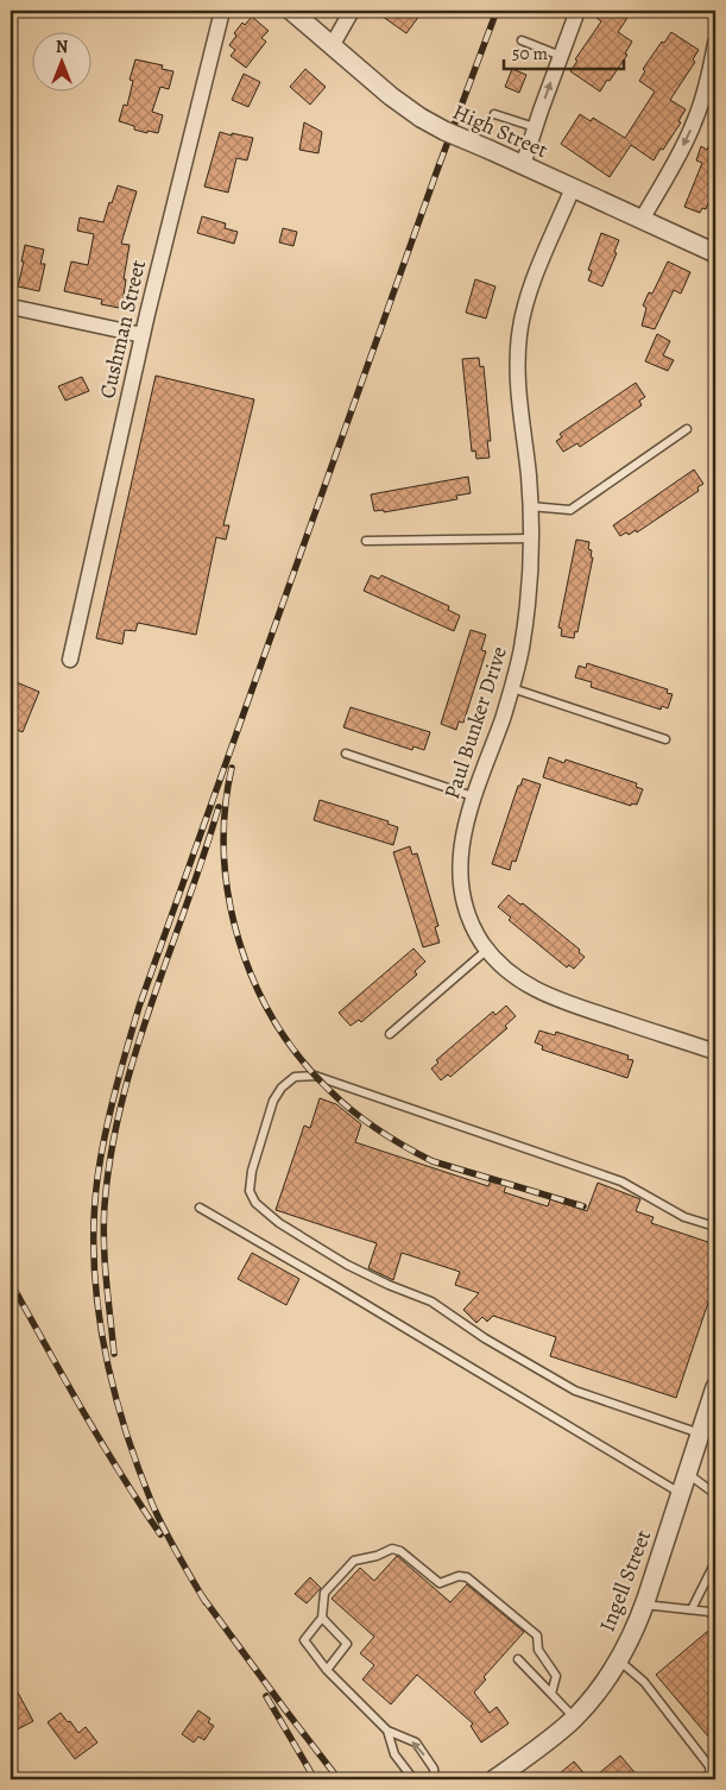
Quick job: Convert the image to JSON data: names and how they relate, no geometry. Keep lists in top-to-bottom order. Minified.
{"streets":{"street":["High Street","Cushman Street","Paul Bunker Drive","Ingell Street"]},"crossings":[["High Street","Paul Bunker Drive"]],"scale_bar":"50 m","north":"top"}
